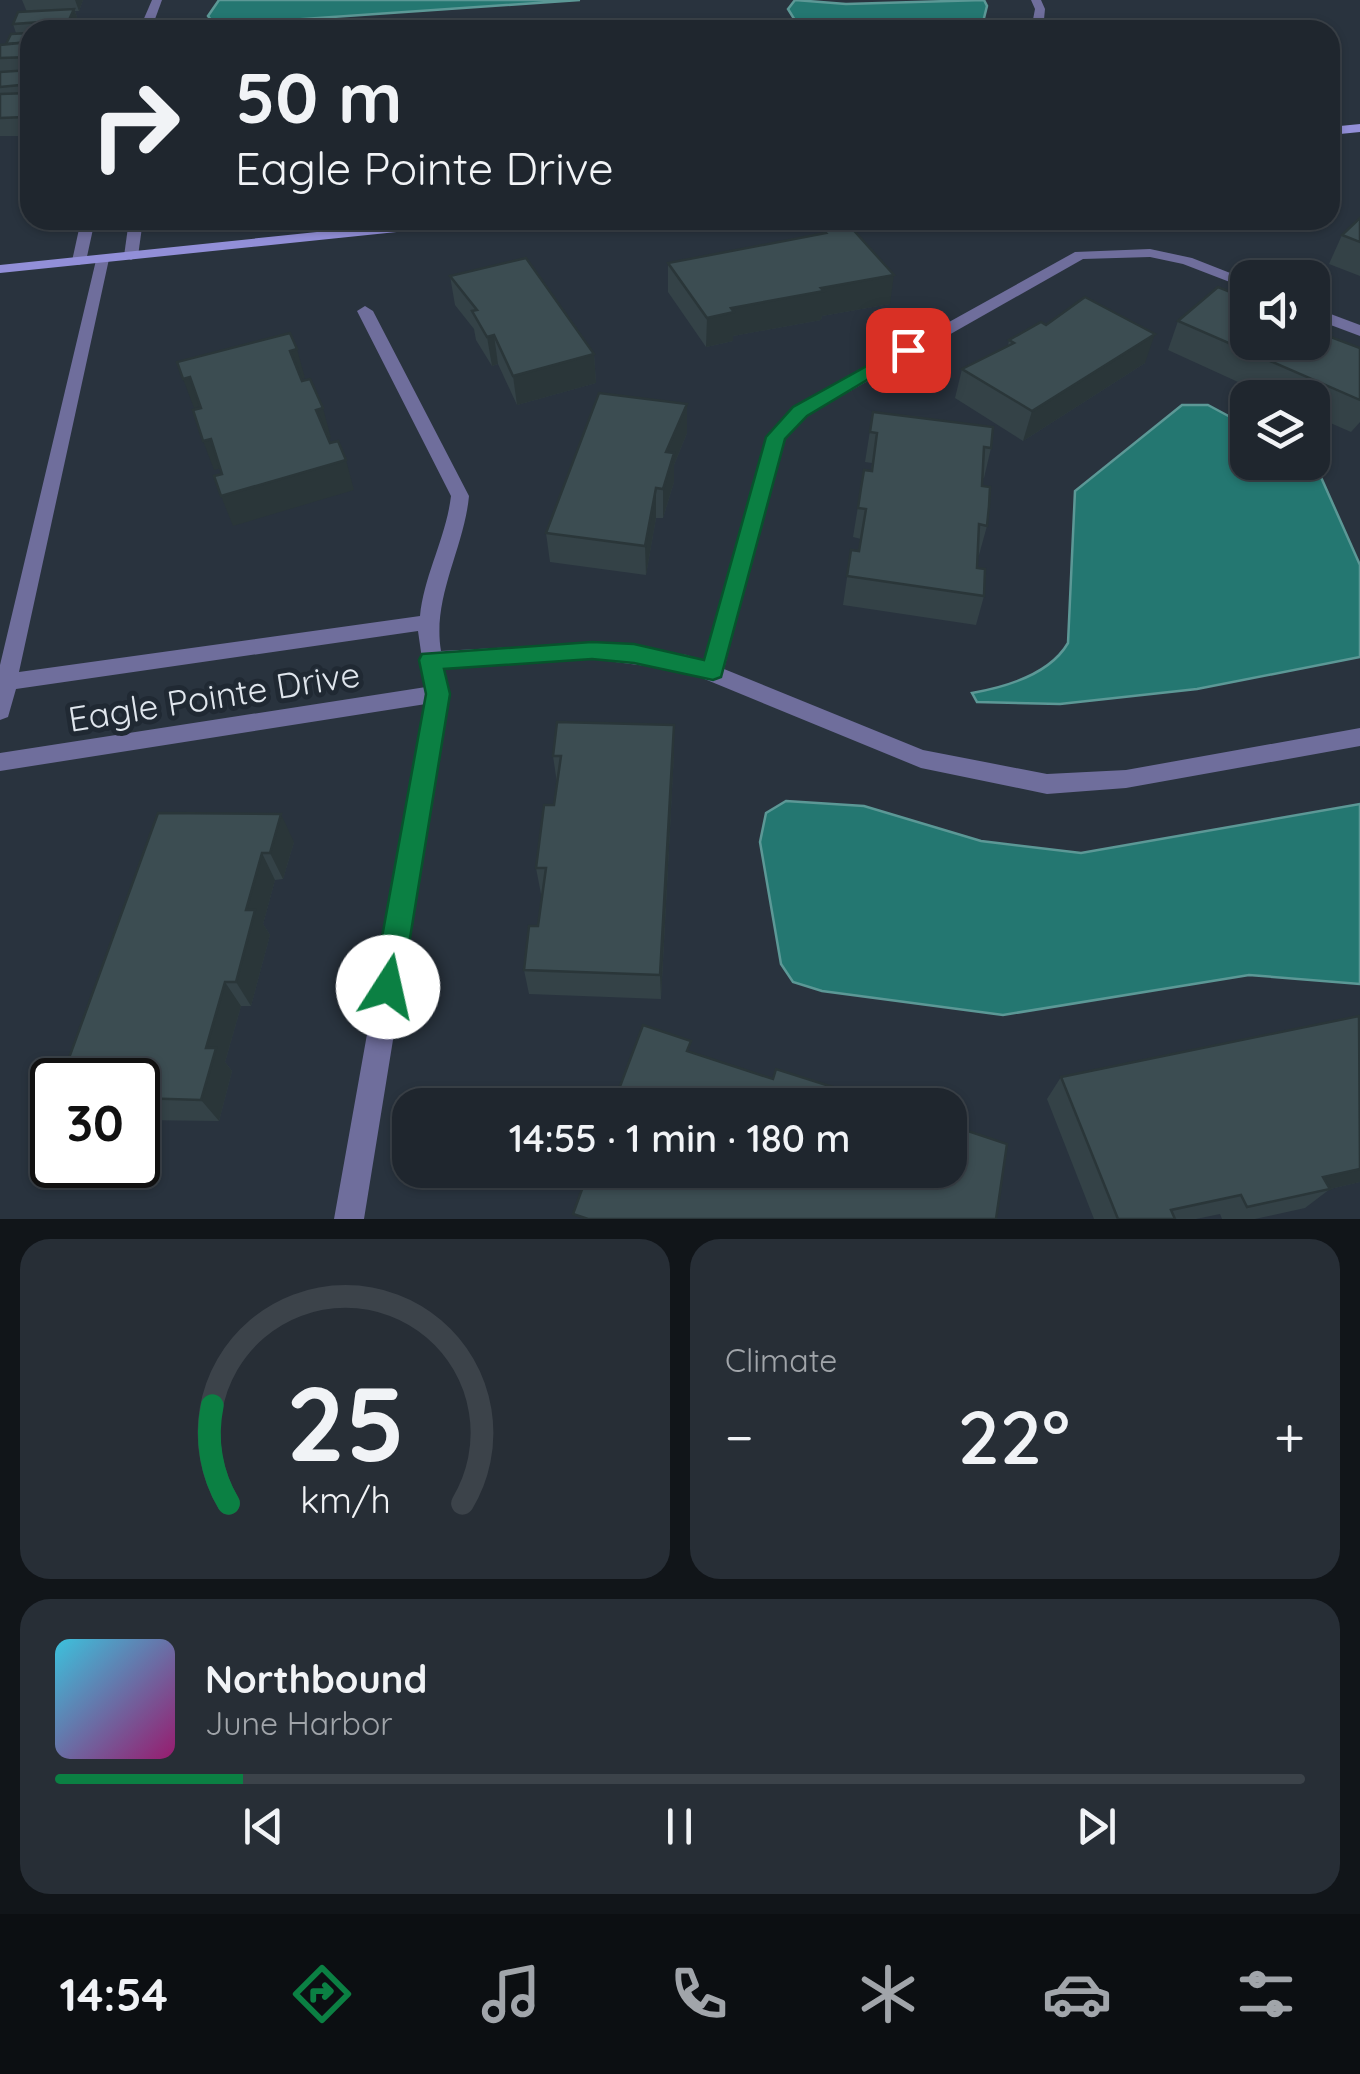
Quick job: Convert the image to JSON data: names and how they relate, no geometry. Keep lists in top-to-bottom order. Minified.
{"streets":{"street":["Eagle Pointe Drive"]},"page":{"turn":["50 m","Eagle Pointe Drive"],"limit":"30","trip":"14:55 · 1 min · 180 m","tile":"Climate","heat":["−","22°","+"],"song":["Northbound","June Harbor"],"tabs":"14:54","gauge":["25","km/h"]}}
